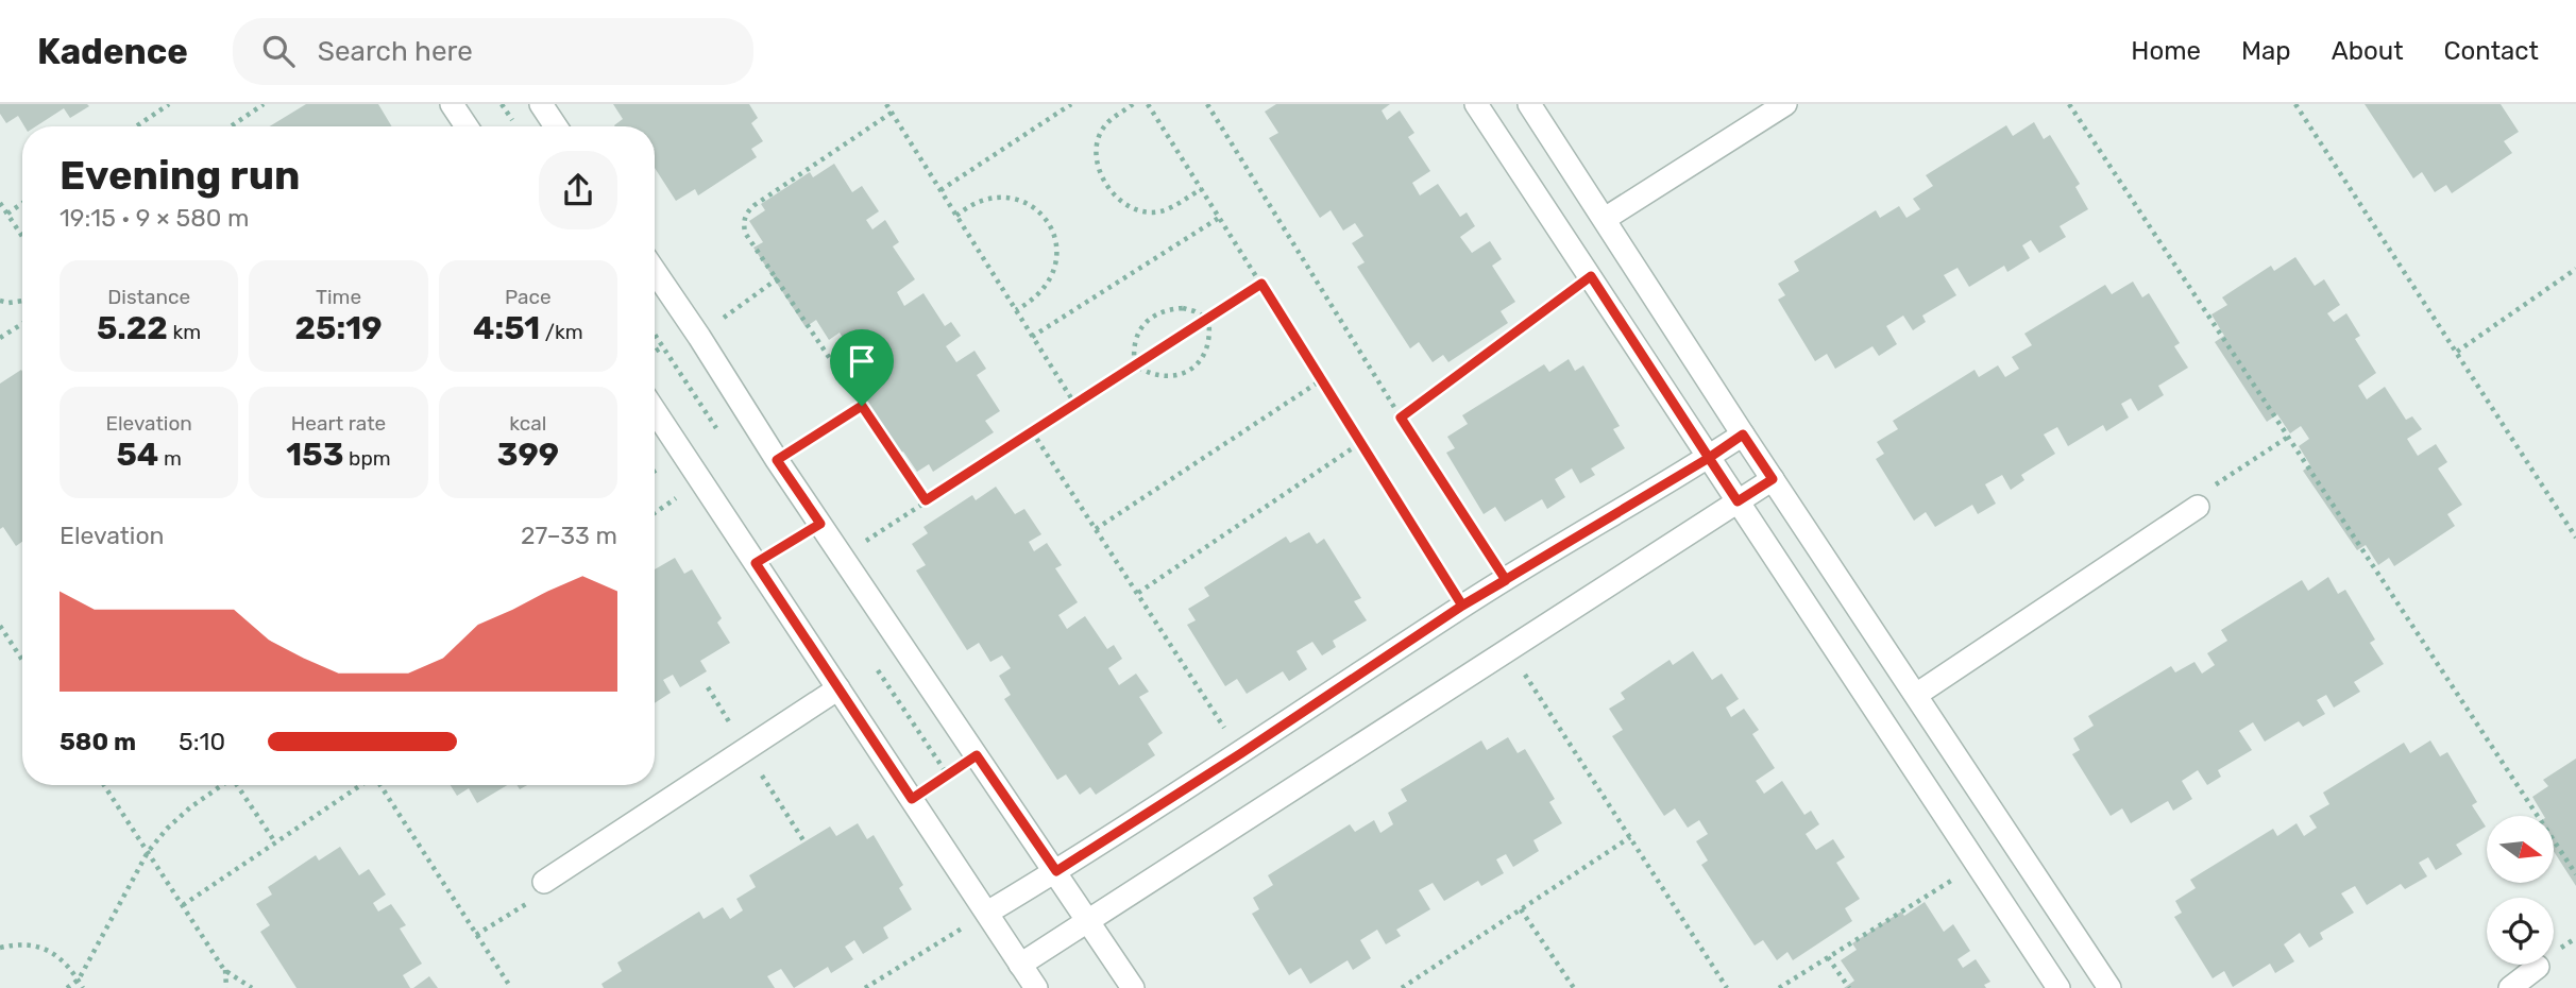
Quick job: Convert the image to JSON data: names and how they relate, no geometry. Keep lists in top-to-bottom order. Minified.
{"north":"right","page":{"header":"Kadence","search":"Search here","nav":["Home","Map","About","Contact"],"heading":["Evening run","19:15 · 9 × 580 m"],"stats":[["Distance","5.22 km"],["Time","25:19"],["Pace","4:51 /km"],["Elevation","54 m"],["Heart rate","153 bpm"],["kcal","399"]],"chart":["Elevation","27–33 m"],"list":[{"name":"580 m","note":"5:10"}]}}
